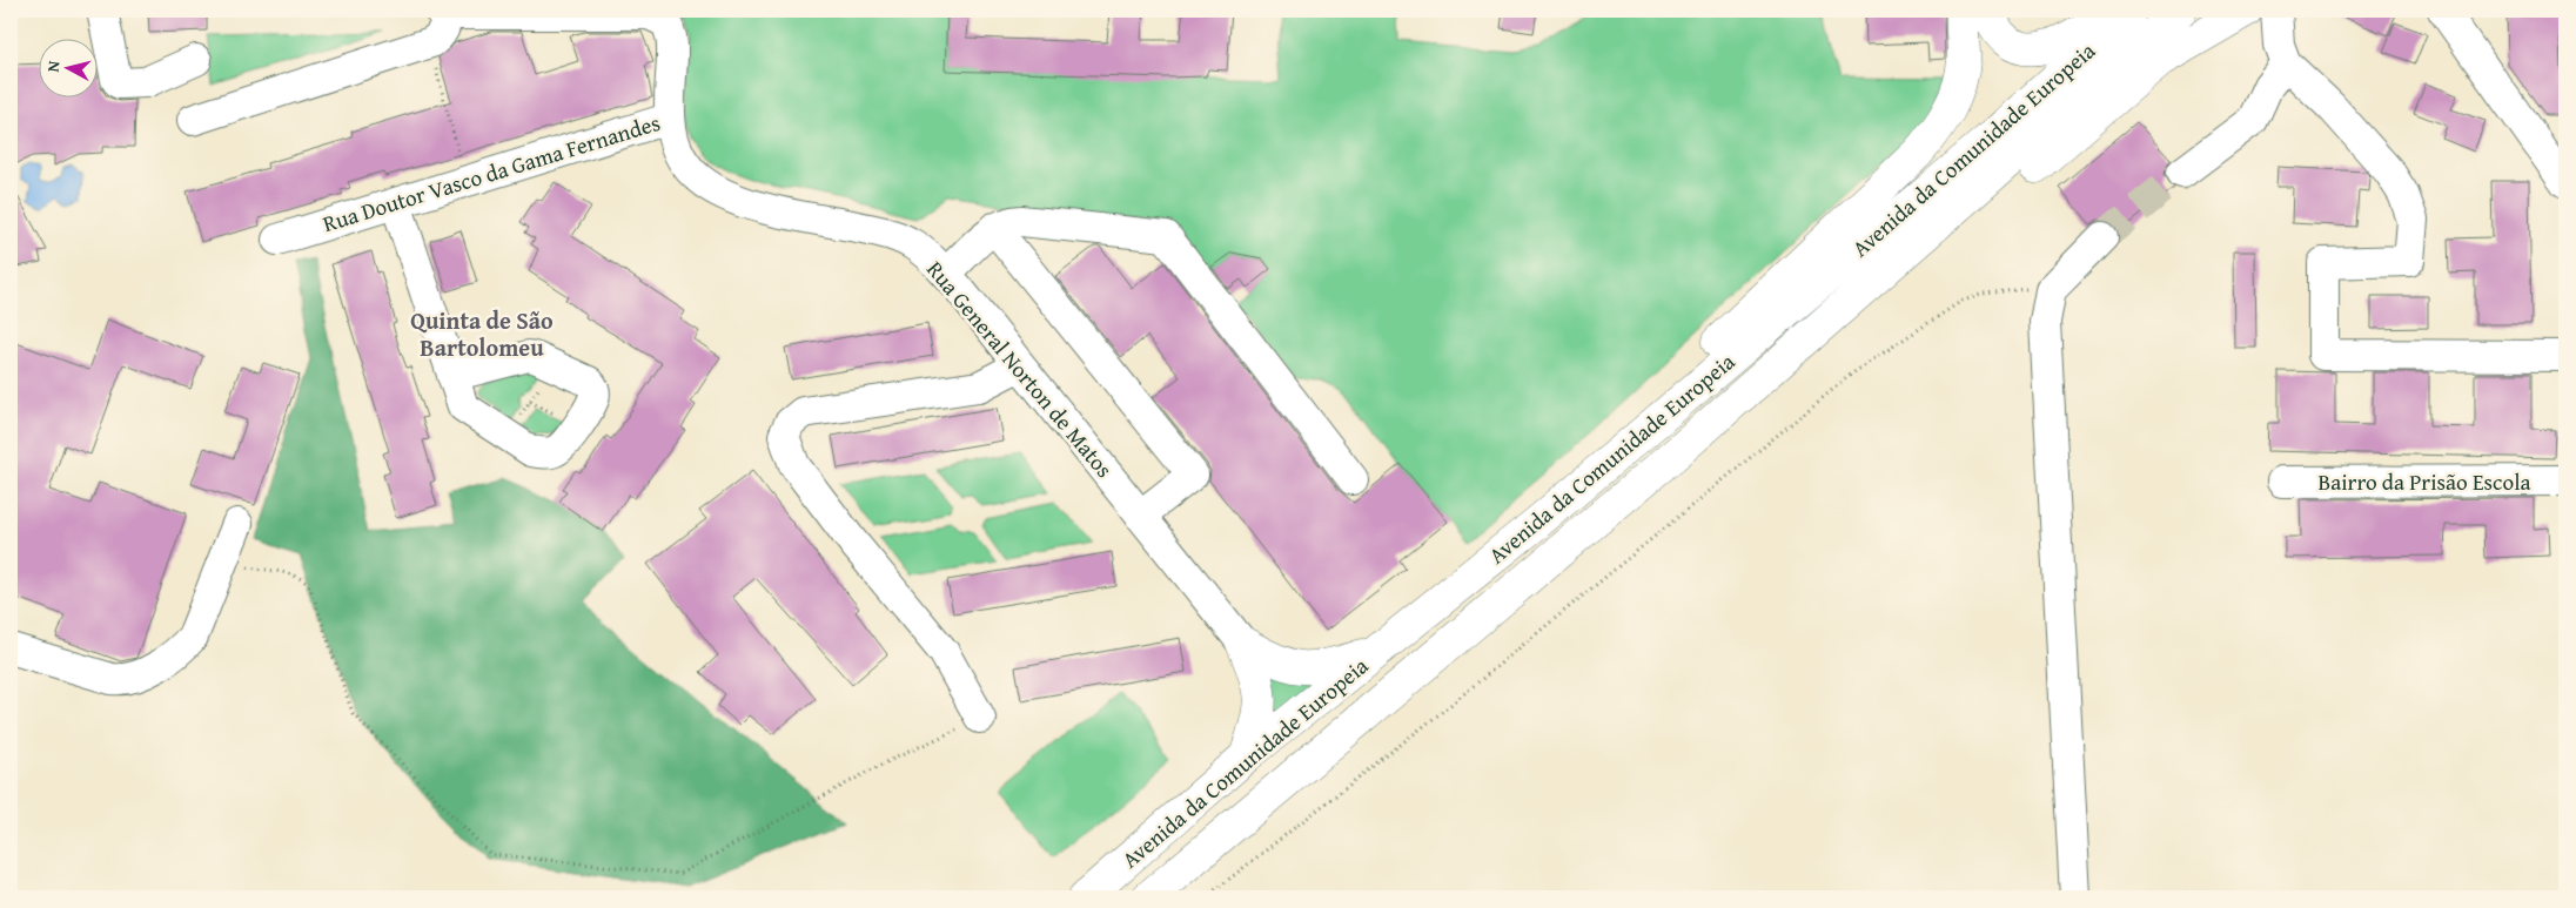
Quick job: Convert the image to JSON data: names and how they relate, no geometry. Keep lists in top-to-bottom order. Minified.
{"streets":{"main road":["Avenida da Comunidade Europeia"],"street":["Rua Doutor Vasco da Gama Fernandes","Rua General Norton de Matos","Bairro da Prisão Escola"]},"crossings":[["Rua Doutor Vasco da Gama Fernandes","Rua General Norton de Matos"]],"districts":["Quinta de São Bartolomeu"],"north":"left"}
